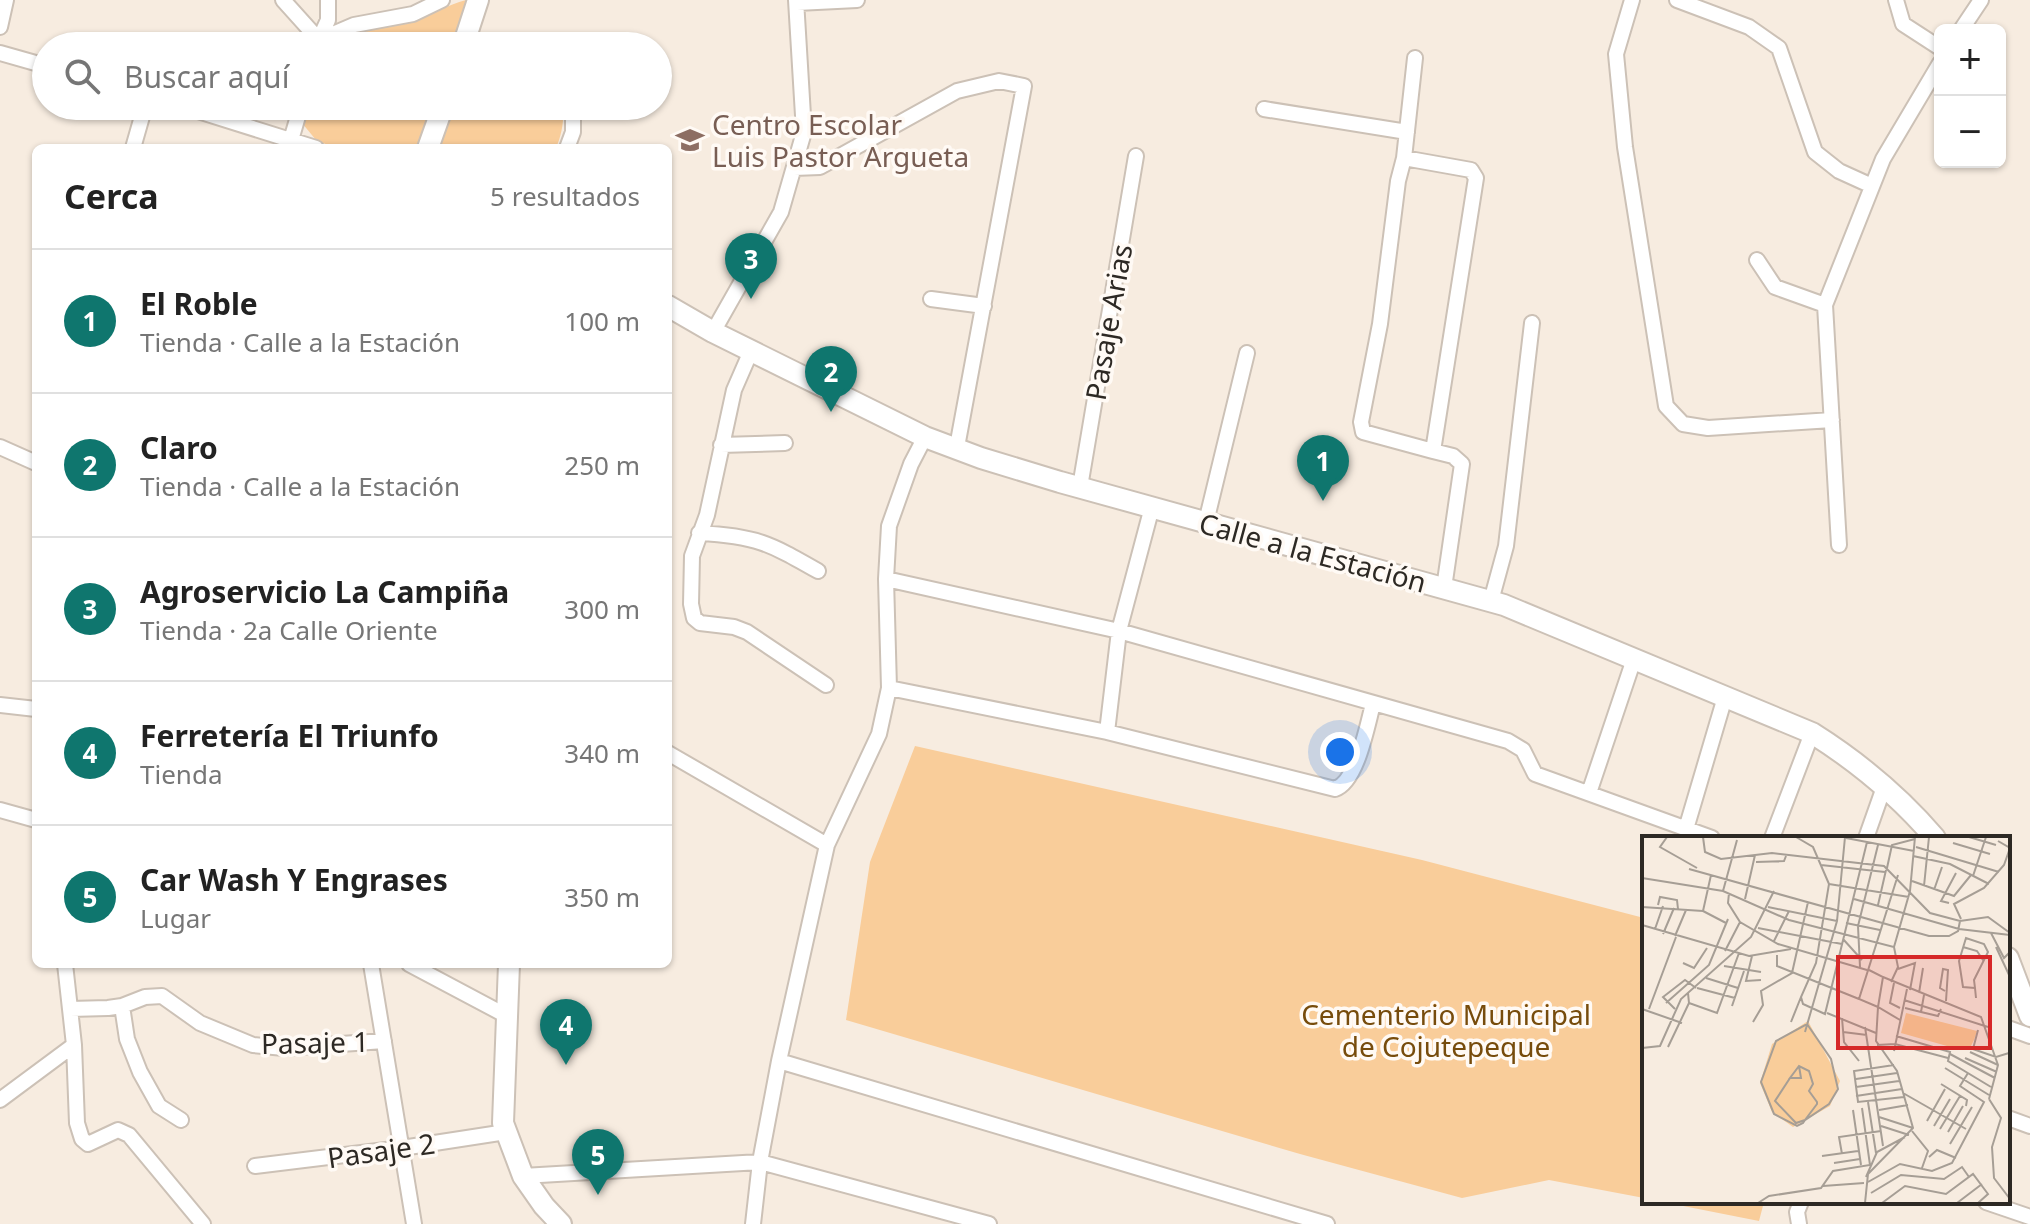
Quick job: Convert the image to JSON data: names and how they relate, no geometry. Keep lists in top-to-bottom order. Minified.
{"streets":{"street":["Pasaje Arias","Calle a la Estación","Pasaje 1","Pasaje 2"]},"crossings":[["Pasaje Arias","Calle a la Estación"]],"parks":["Cementerio Municipal de Cojutepeque"],"places":{"school or university":["Centro Escolar Luis Pastor Argueta"]},"page":{"map_buttons":["+","−"],"search":"Buscar aquí","heading":["Cerca","5 resultados"],"pins":["3","2","1","4","5"],"list":[{"mark":"1","name":"El Roble","note":"Tienda · Calle a la Estación","value":"100 m"},{"mark":"2","name":"Claro","note":"Tienda · Calle a la Estación","value":"250 m"},{"mark":"3","name":"Agroservicio La Campiña","note":"Tienda · 2a Calle Oriente","value":"300 m"},{"mark":"4","name":"Ferretería El Triunfo","note":"Tienda","value":"340 m"},{"mark":"5","name":"Car Wash Y Engrases","note":"Lugar","value":"350 m"}]}}
